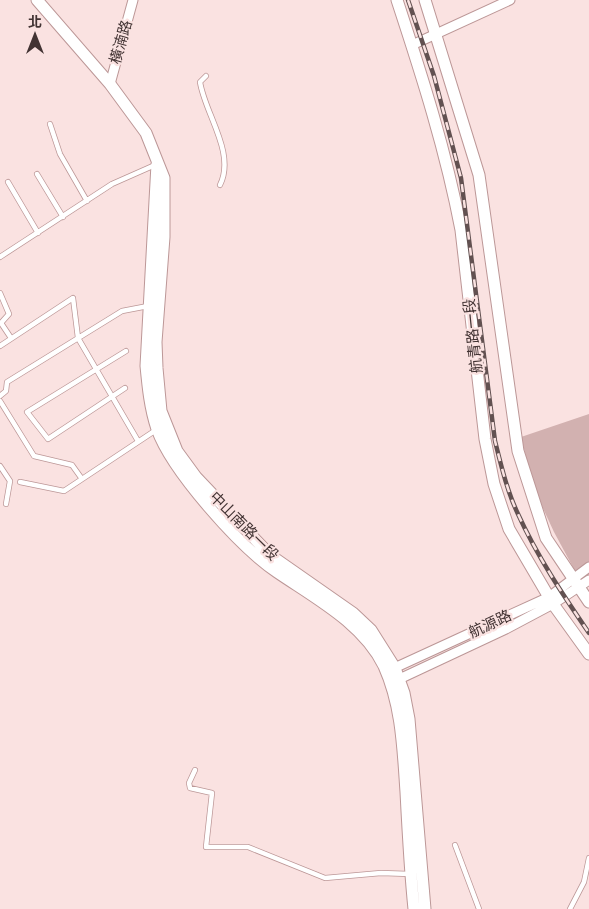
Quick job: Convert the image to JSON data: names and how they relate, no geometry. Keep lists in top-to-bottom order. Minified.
{"streets":{"street":["橫湳路","航青路一段","中山南路一段","航源路"]},"crossings":[["橫湳路","中山南路一段"],["航青路一段","航源路"],["中山南路一段","航源路"]],"north":"top"}
